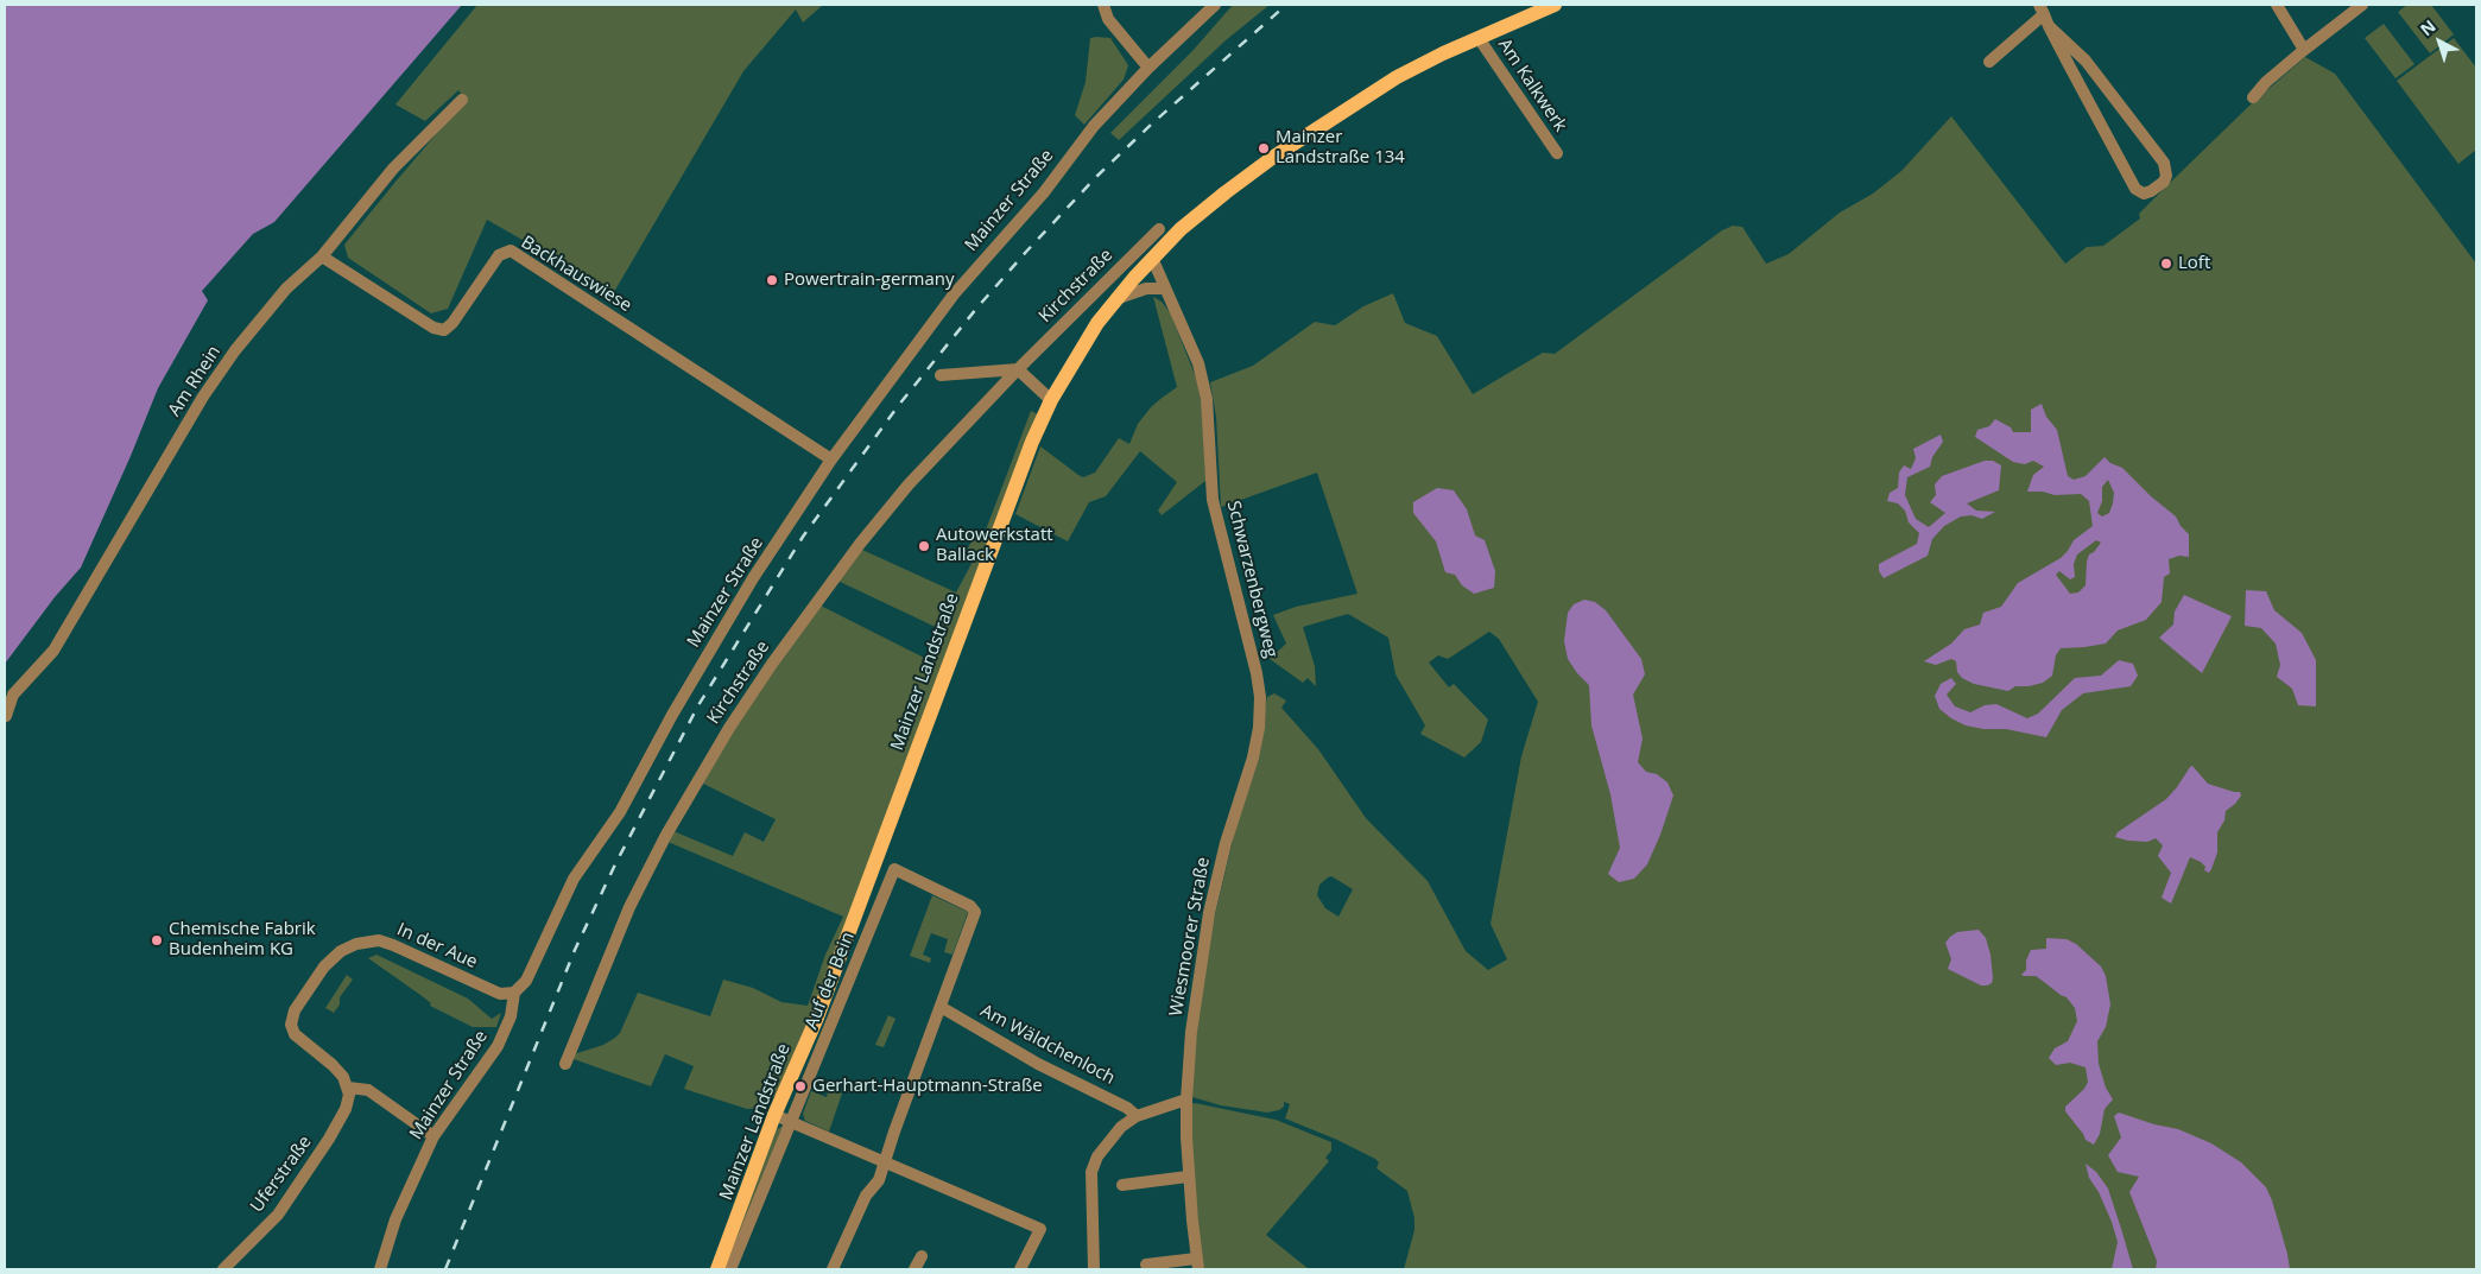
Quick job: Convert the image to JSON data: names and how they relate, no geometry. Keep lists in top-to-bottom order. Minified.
{"streets":{"main road":["Mainzer Landstraße"],"street":["Am Kalkwerk","Mainzer Straße","Backhauswiese","Kirchstraße","Am Rhein","Schwarzenbergweg","Wiesmoorer Straße","In der Aue","Auf der Bein","Am Wäldchenloch","Uferstraße"]},"crossings":[["Am Kalkwerk","Mainzer Landstraße"],["Mainzer Straße","Backhauswiese"],["Mainzer Straße","In der Aue"],["Backhauswiese","Am Rhein"],["Schwarzenbergweg","Mainzer Landstraße"],["Schwarzenbergweg","Wiesmoorer Straße"],["Mainzer Landstraße","Auf der Bein"],["In der Aue","Uferstraße"],["Auf der Bein","Am Wäldchenloch"]],"places":["Mainzer Landstraße 134","Loft","Powertrain-germany","Autowerkstatt Ballack","Chemische Fabrik Budenheim KG","Gerhart-Hauptmann-Straße"],"north":"top left"}
